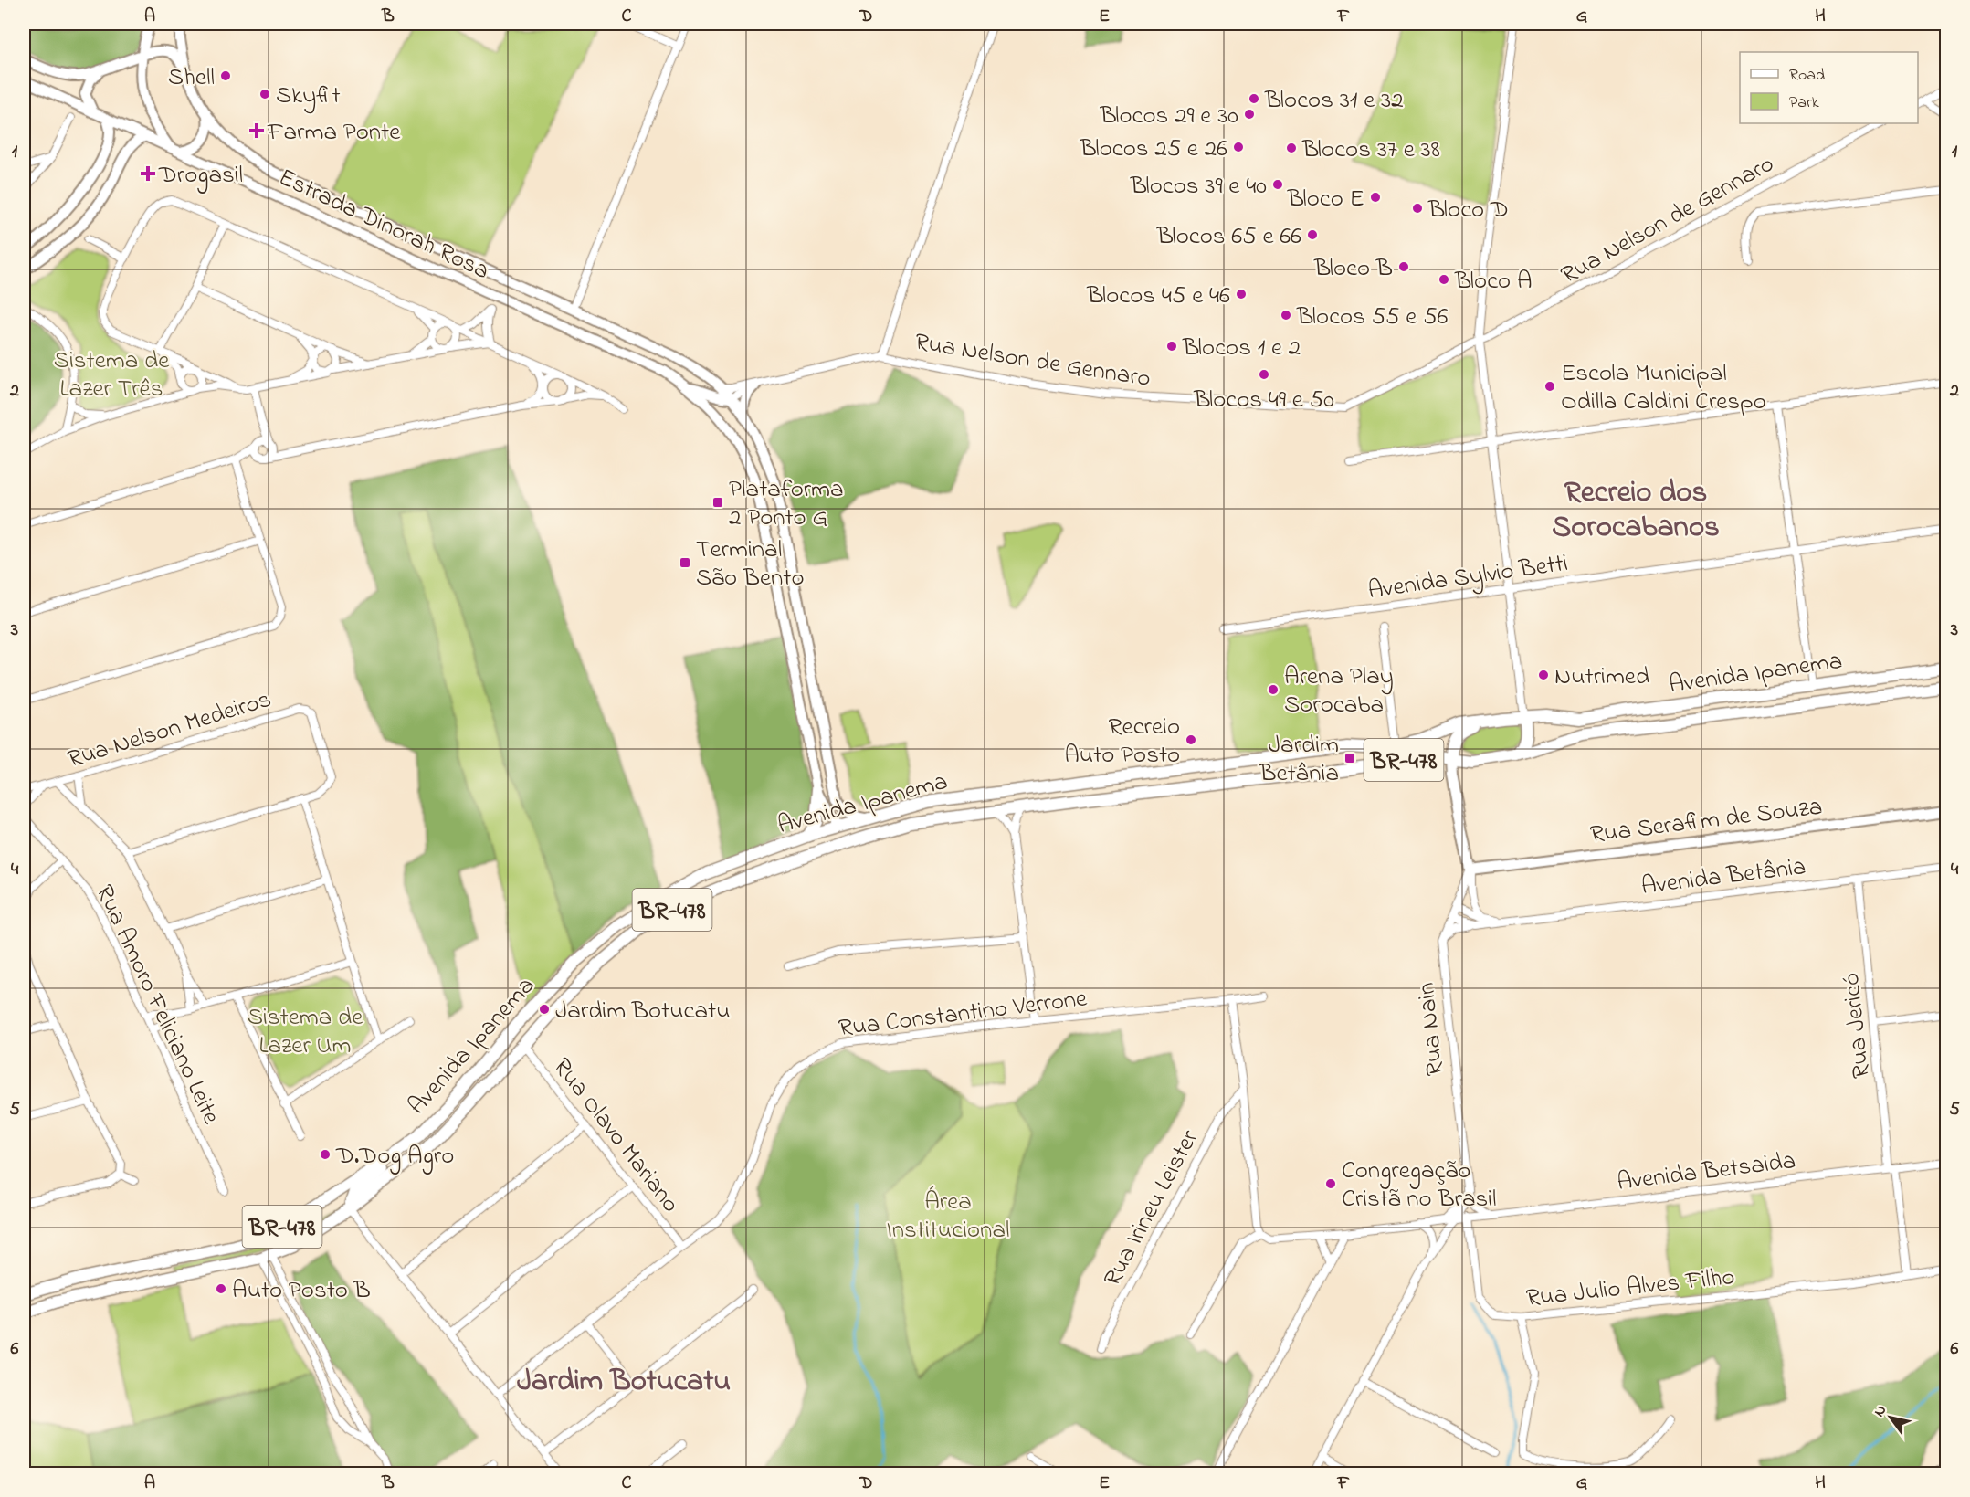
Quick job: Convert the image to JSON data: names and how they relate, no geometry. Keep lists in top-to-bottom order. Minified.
{"streets":{"main road":["Estrada Dinorah Rosa","Avenida Ipanema","BR-478","Rua Serafim de Souza"],"street":["Rua Nelson de Gennaro","Avenida Sylvio Betti","Rua Nelson Medeiros","Avenida Betânia","Rua Amoro Feliciano Leite","Rua Constantino Verrone","Rua Jericó","Rua Nain","Rua Olavo Mariano","Avenida Betsaida","Rua Irineu Leister","Rua Julio Alves Filho"]},"crossings":[["Rua Nelson de Gennaro","Estrada Dinorah Rosa"],["Estrada Dinorah Rosa","Avenida Ipanema"],["Avenida Ipanema","Rua Olavo Mariano"],["Avenida Betânia","Rua Jericó"],["Avenida Betânia","Rua Nain"],["Rua Constantino Verrone","Rua Olavo Mariano"],["Rua Jericó","Avenida Betsaida"],["Rua Jericó","Rua Julio Alves Filho"],["Rua Nain","Avenida Betsaida"],["Avenida Betsaida","Rua Julio Alves Filho"]],"districts":["Recreio dos Sorocabanos","Jardim Botucatu"],"parks":["Sistema de Lazer Três","Sistema de Lazer Um","Área Institucional"],"places":{"other":["Shell","Skyfit","Blocos 31 e 32","Blocos 29 e 30","Blocos 25 e 26","Blocos 37 e 38","Blocos 39 e 40","Bloco E","Bloco D","Blocos 65 e 66","Bloco B","Bloco A","Blocos 45 e 46","Blocos 55 e 56","Blocos 1 e 2","Blocos 49 e 50","Escola Municipal Odilla Caldini Crespo","Nutrimed","Arena Play Sorocaba","Recreio Auto Posto","Jardim Botucatu","D.Dog Agro","Congregação Cristã no Brasil","Auto Posto B"],"health":["Farma Ponte","Drogasil"],"transit":["Plataforma 2 Ponto G","Terminal São Bento","Jardim Betânia"]},"legend":["Road","Park"],"north":"top left","grid":{"columns":["A","B","C","D","E","F","G","H"],"rows":["1","2","3","4","5","6"]}}
